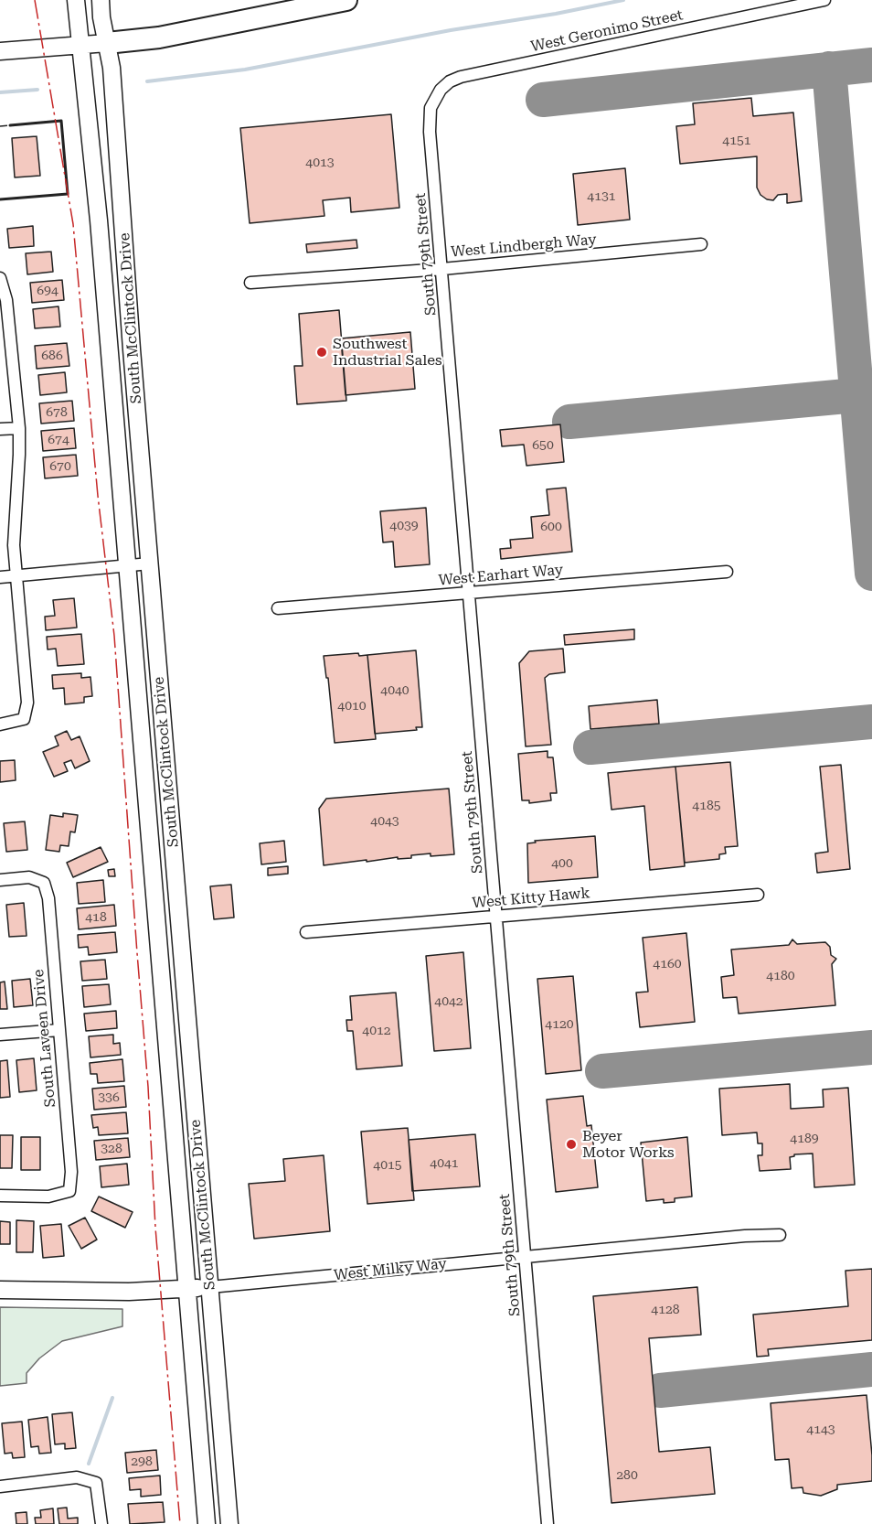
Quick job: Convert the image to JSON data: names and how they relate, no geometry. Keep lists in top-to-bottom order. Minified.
{"streets":{"main road":["South McClintock Drive","West Milky Way"],"street":["West Geronimo Street","West Lindbergh Way","South 79th Street","West Earhart Way","West Kitty Hawk","South Laveen Drive"]},"crossings":[["West Geronimo Street","South 79th Street"],["West Lindbergh Way","South 79th Street"],["South 79th Street","West Earhart Way"],["South 79th Street","West Kitty Hawk"],["South 79th Street","West Milky Way"],["South McClintock Drive","West Milky Way"]],"places":["Southwest Industrial Sales","Beyer Motor Works"],"house_numbers":["4151","4013","4131","694","686","678","674","650","670","4039","600","4040","4010","4185","4043","400","418","4160","4180","4042","4120","4012","336","4189","328","4041","4015","4128","4143","298","280"]}
